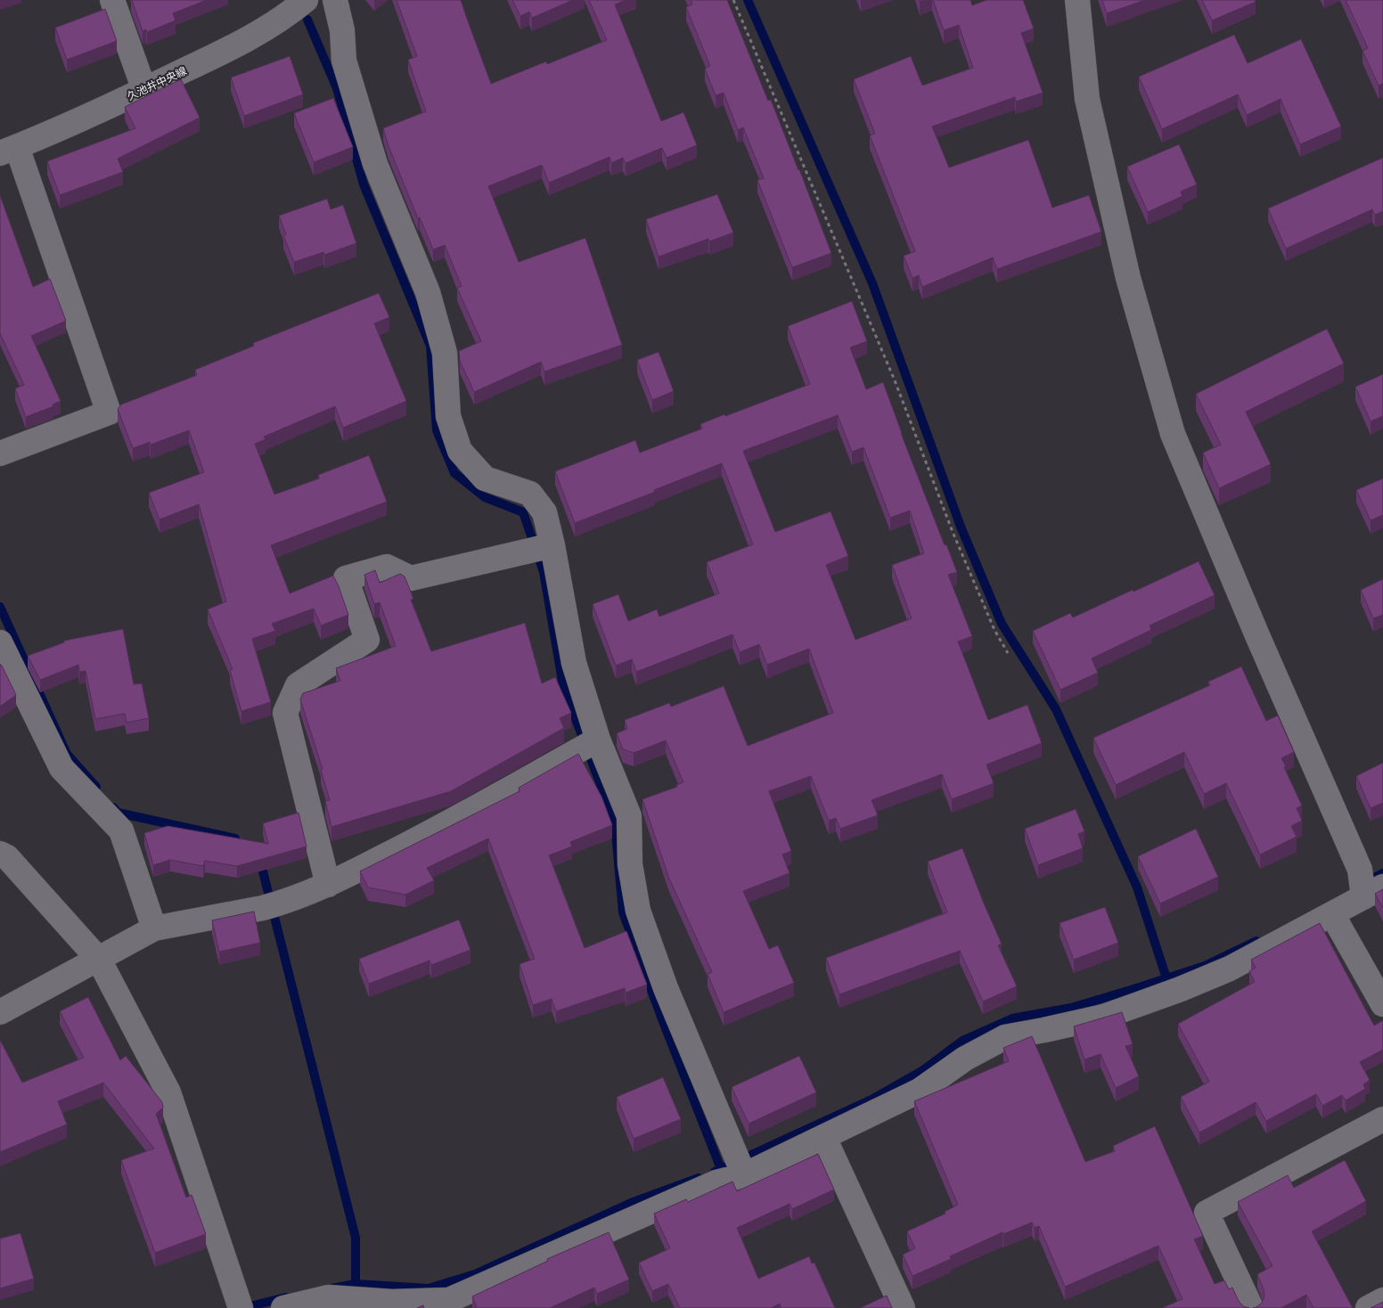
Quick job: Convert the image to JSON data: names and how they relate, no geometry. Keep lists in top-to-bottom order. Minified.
{"streets":{"street":["久池井中央線"]}}
